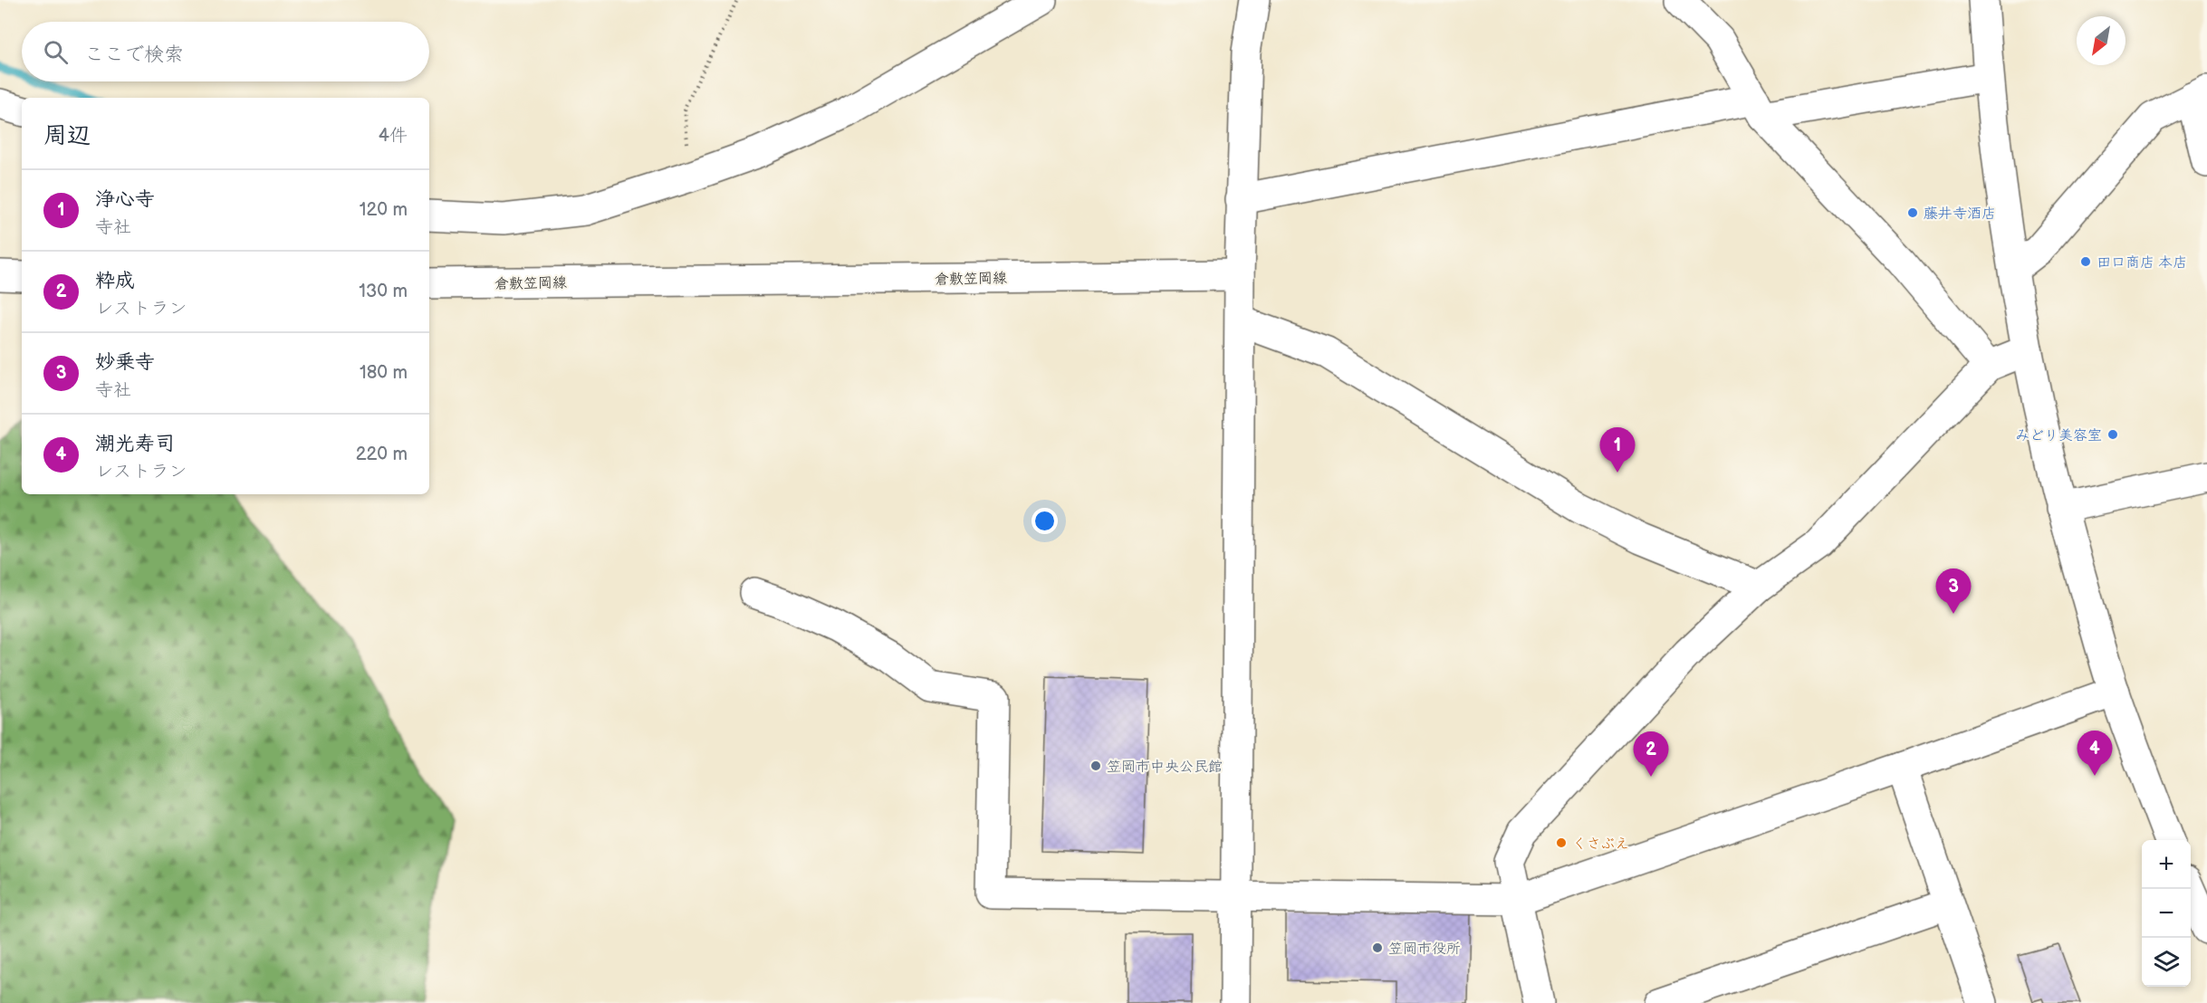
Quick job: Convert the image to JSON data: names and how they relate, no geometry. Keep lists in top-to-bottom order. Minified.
{"streets":{"street":["倉敷笠岡線"]},"places":["藤井寺酒店","田口商店 本店","みどり美容室","笠岡市中央公民館","くさぶえ","笠岡市役所"],"north":"bottom left","page":{"search":"ここで検索","heading":["周辺","4件"],"list":[{"mark":"1","name":"浄心寺","note":"寺社","value":"120 m"},{"mark":"2","name":"粋成","note":"レストラン","value":"130 m"},{"mark":"3","name":"妙乗寺","note":"寺社","value":"180 m"},{"mark":"4","name":"潮光寿司","note":"レストラン","value":"220 m"}],"pins":["1","3","4","2"],"map_buttons":["+","−"]}}
